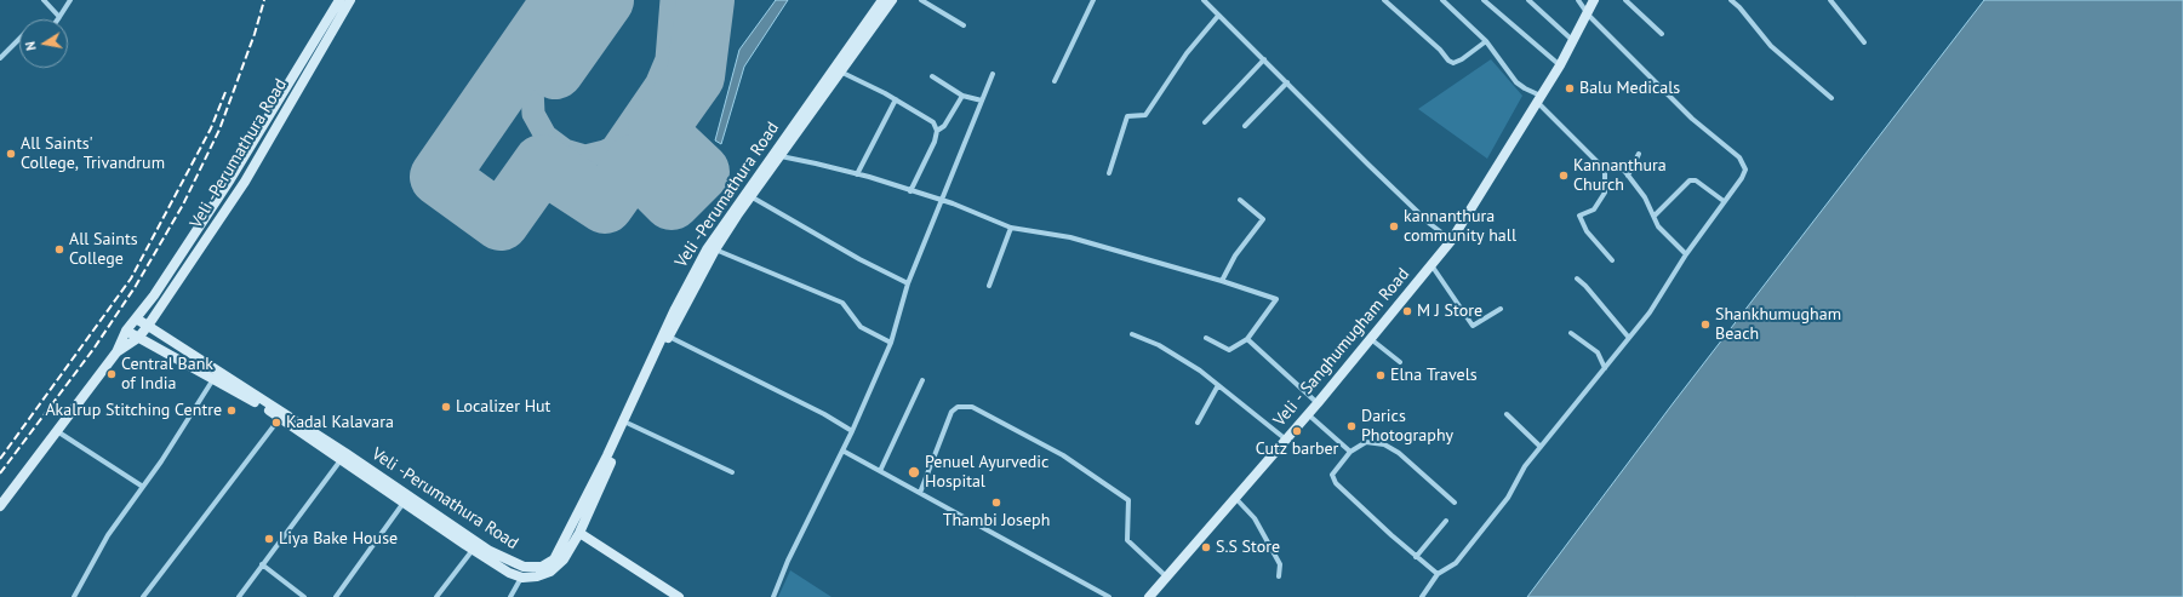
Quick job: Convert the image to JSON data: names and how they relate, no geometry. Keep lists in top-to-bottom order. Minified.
{"streets":{"main road":["Veli -Perumathura Road","Veli - Sanghumugham Road"]},"places":["Balu Medicals","All Saints' College, Trivandrum","Kannanthura Church","kannanthura community hall","All Saints College","M J Store","Shankhumugham Beach","Central Bank of India","Elna Travels","Localizer Hut","Akalrup Stitching Centre","Kadal Kalavara","Darics Photography","Cutz barber","Penuel Ayurvedic Hospital","Thambi Joseph","Liya Bake House","S.S Store"],"north":"left"}
